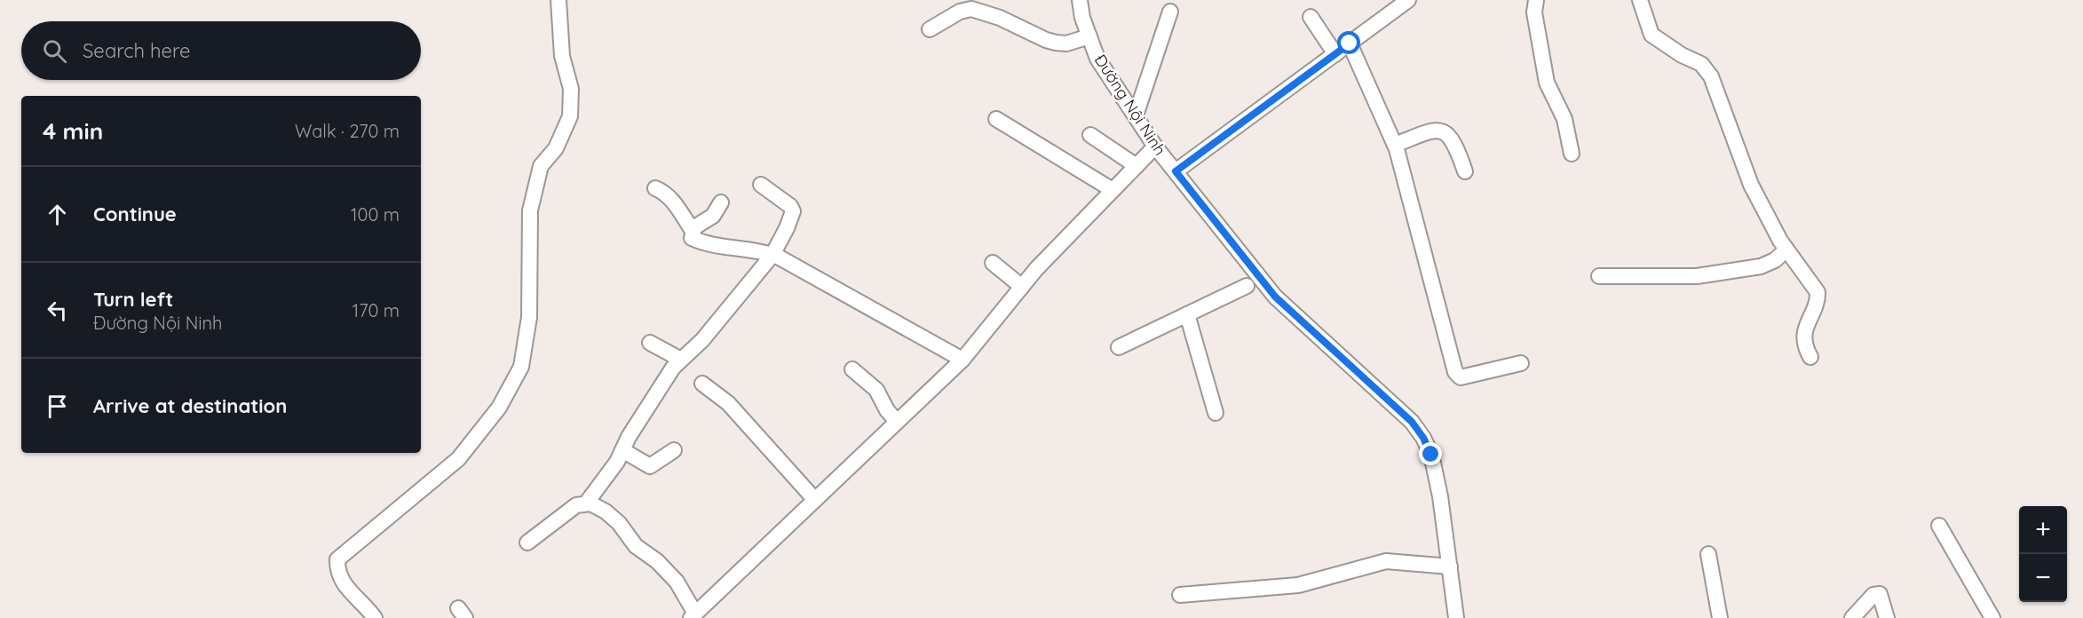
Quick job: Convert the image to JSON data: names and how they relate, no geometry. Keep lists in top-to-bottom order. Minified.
{"streets":{"street":["Đường Nội Ninh"]},"page":{"search":"Search here","heading":["4 min","Walk · 270 m"],"list":[["Continue","100 m"],["Turn left","Đường Nội Ninh","170 m"],"Arrive at destination"],"map_buttons":["+","−"]}}
